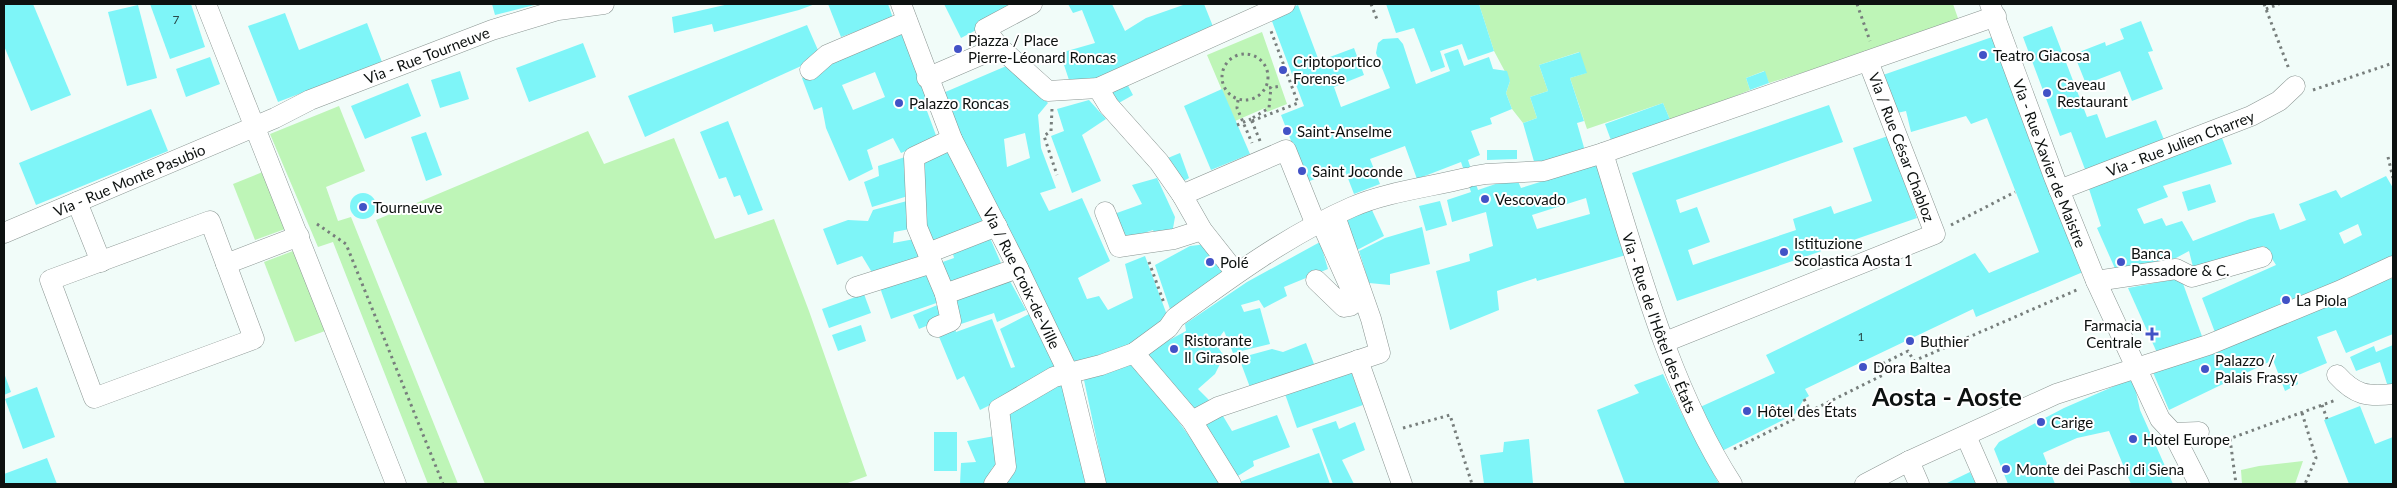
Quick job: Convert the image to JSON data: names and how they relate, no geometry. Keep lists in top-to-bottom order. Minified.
{"streets":{"street":["Via - Rue Tourneuve","Via - Rue Julien Charrey","Via / Rue César Chabloz","Via - Rue Xavier de Maistre","Via - Rue Monte Pasubio","Via / Rue Croix-de-Ville","Via - Rue de l'Hôtel des États"]},"crossings":[["Via - Rue Tourneuve","Via - Rue Monte Pasubio"],["Via - Rue Julien Charrey","Via - Rue Xavier de Maistre"]],"districts":["Aosta - Aoste"],"places":{"other":["Piazza / Place Pierre-Léonard Roncas","Teatro Giacosa","Criptoportico Forense","Caveau Restaurant","Palazzo Roncas","Saint-Anselme","Saint Joconde","Vescovado","Tourneuve","Istituzione Scolastica Aosta 1","Polé","Banca Passadore & C.","La Piola","Buthier","Ristorante Il Girasole","Dora Baltea","Palazzo / Palais Frassy","Hôtel des États","Carige","Hotel Europe","Monte dei Paschi di Siena"],"health":["Farmacia Centrale"]},"house_numbers":["7","1"]}
